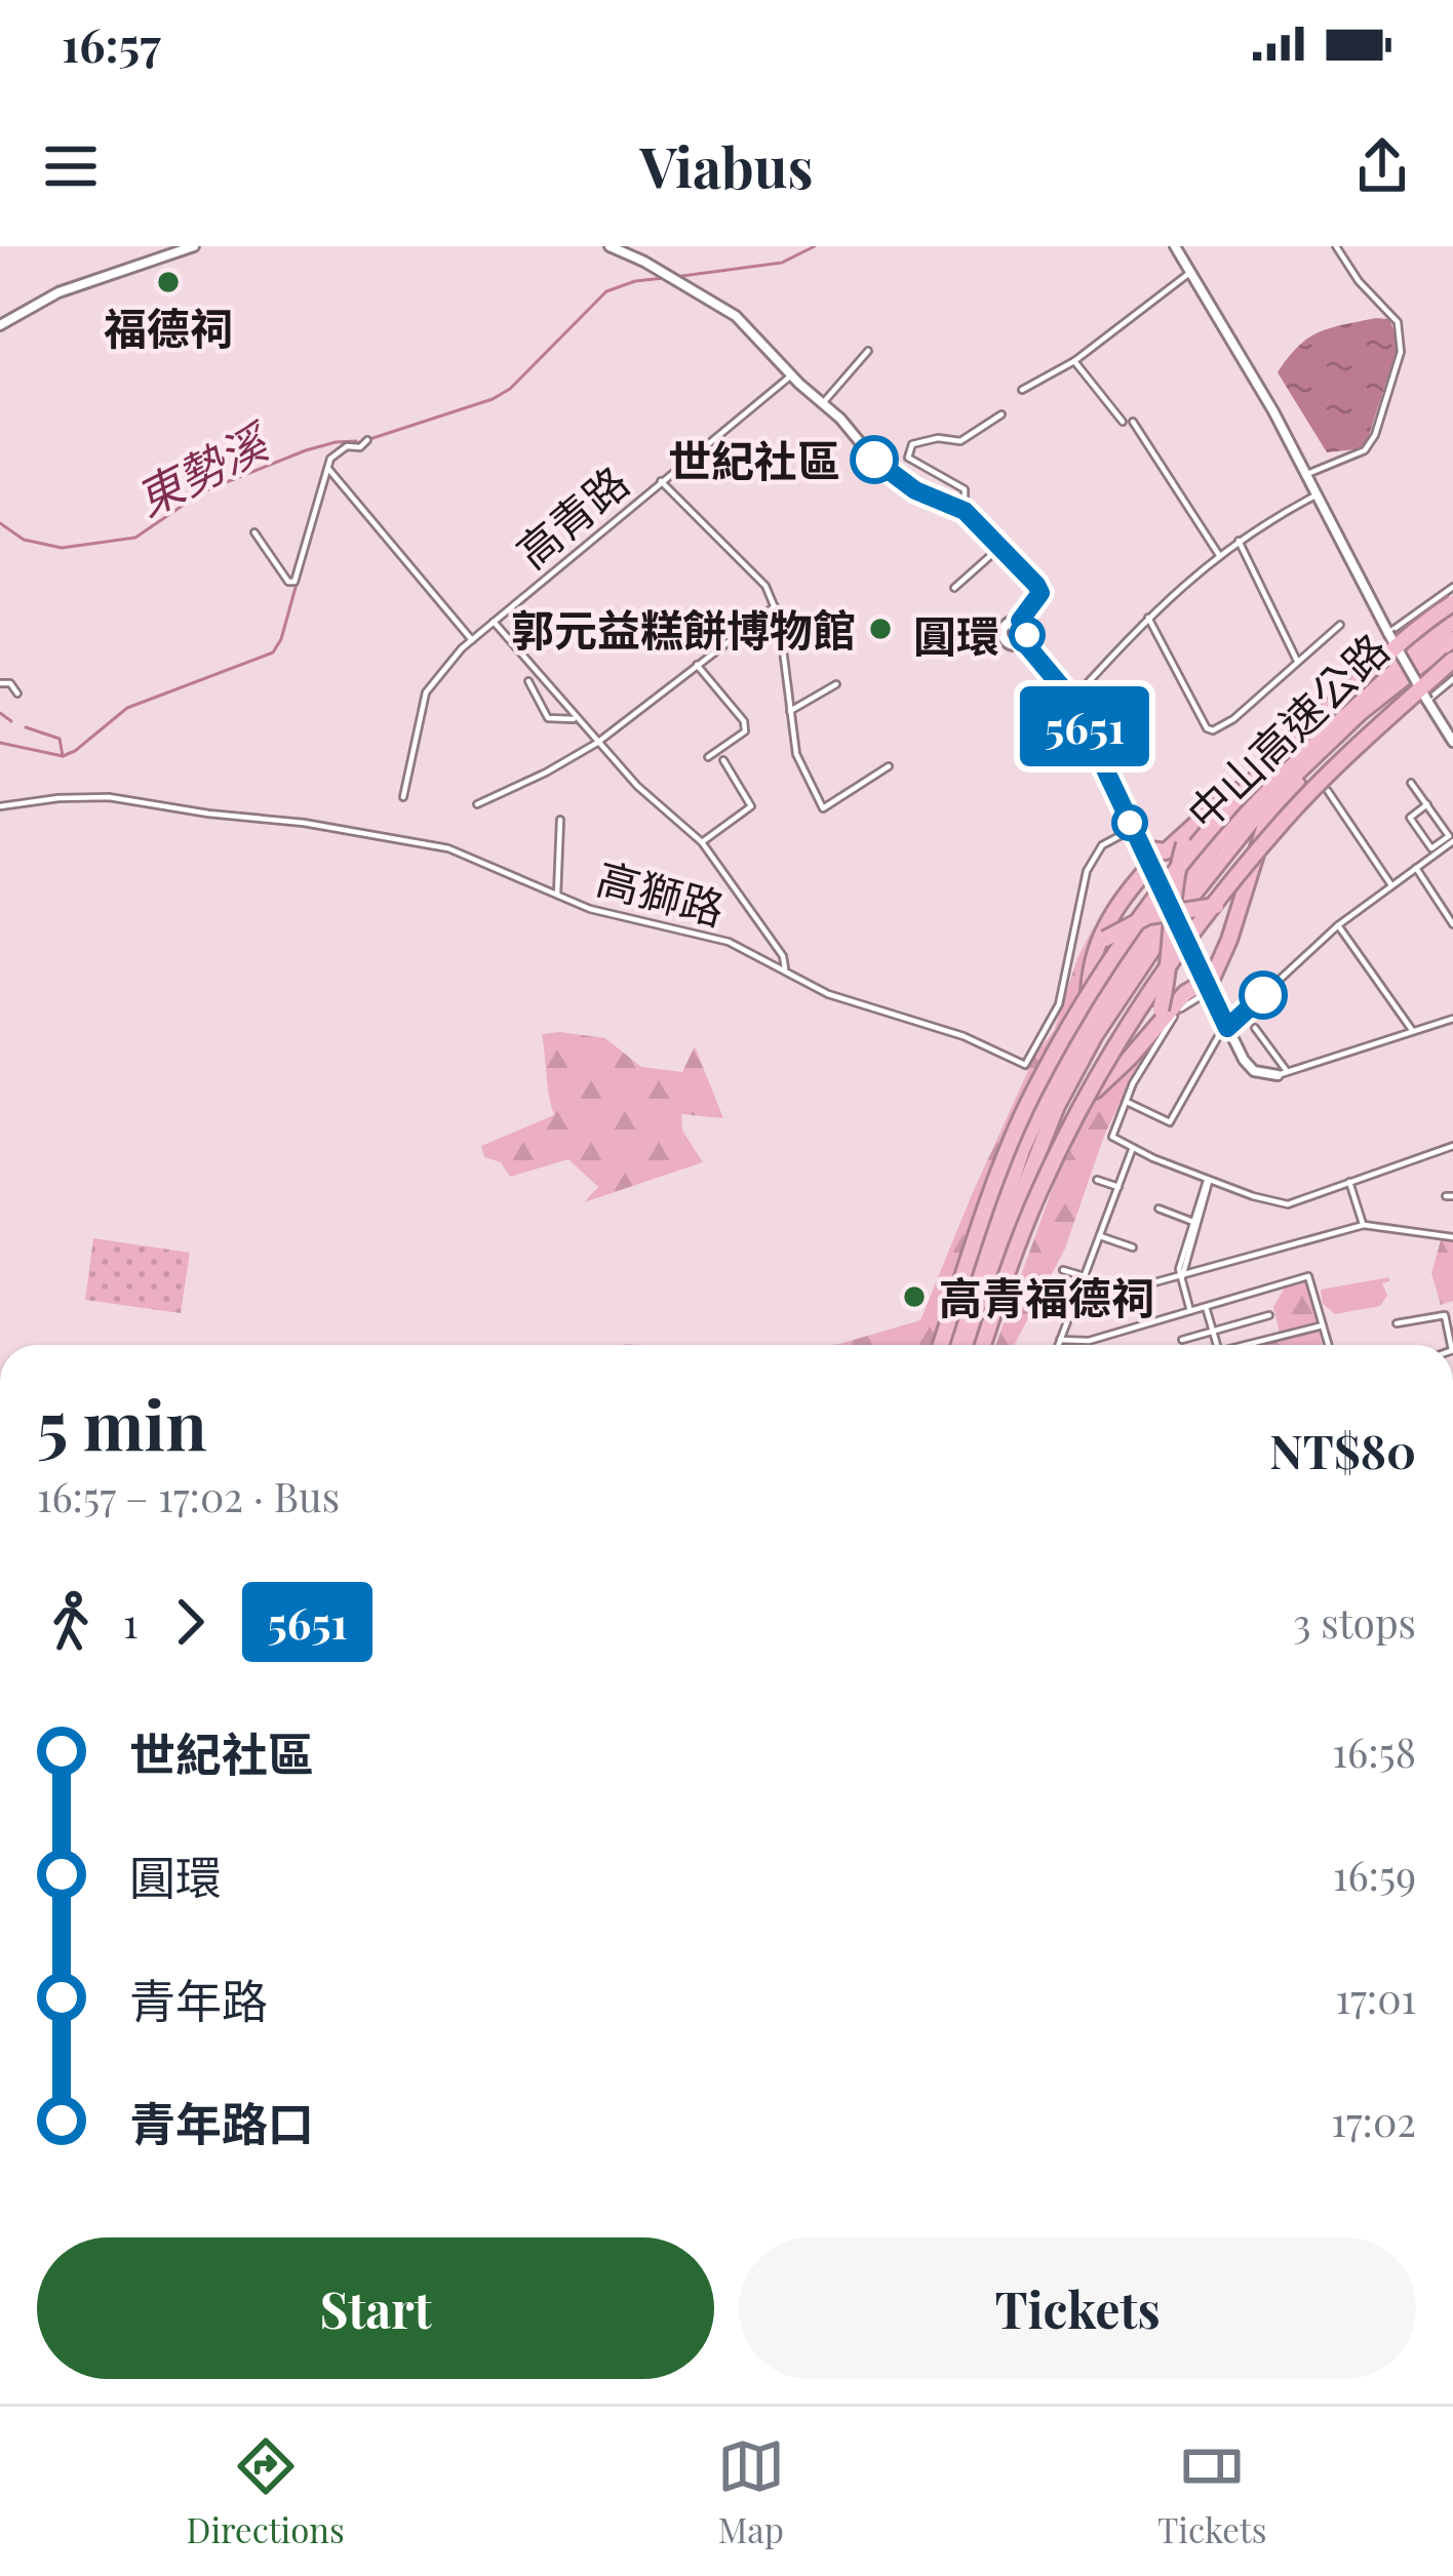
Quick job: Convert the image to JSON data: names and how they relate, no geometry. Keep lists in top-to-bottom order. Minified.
{"streets":{"highway":["中山高速公路"],"street":["高青路","高獅路"]},"water":["東勢溪"],"places":["福德祠","世紀社區","郭元益糕餅博物館","圓環","高青福德祠"],"lines":["bus line 5651"],"page":{"status":"16:57","header":"Viabus","on_map":"5651","heading":["5 min","16:57 – 17:02 · Bus","NT$80"],"legs":["1","5651","3 stops"],"list":[{"name":"世紀社區","value":"16:58"},{"name":"圓環","value":"16:59"},{"name":"青年路","value":"17:01"},{"name":"青年路口","value":"17:02"}],"buttons":["Start","Tickets"],"tabs":["Directions","Map","Tickets"]}}
